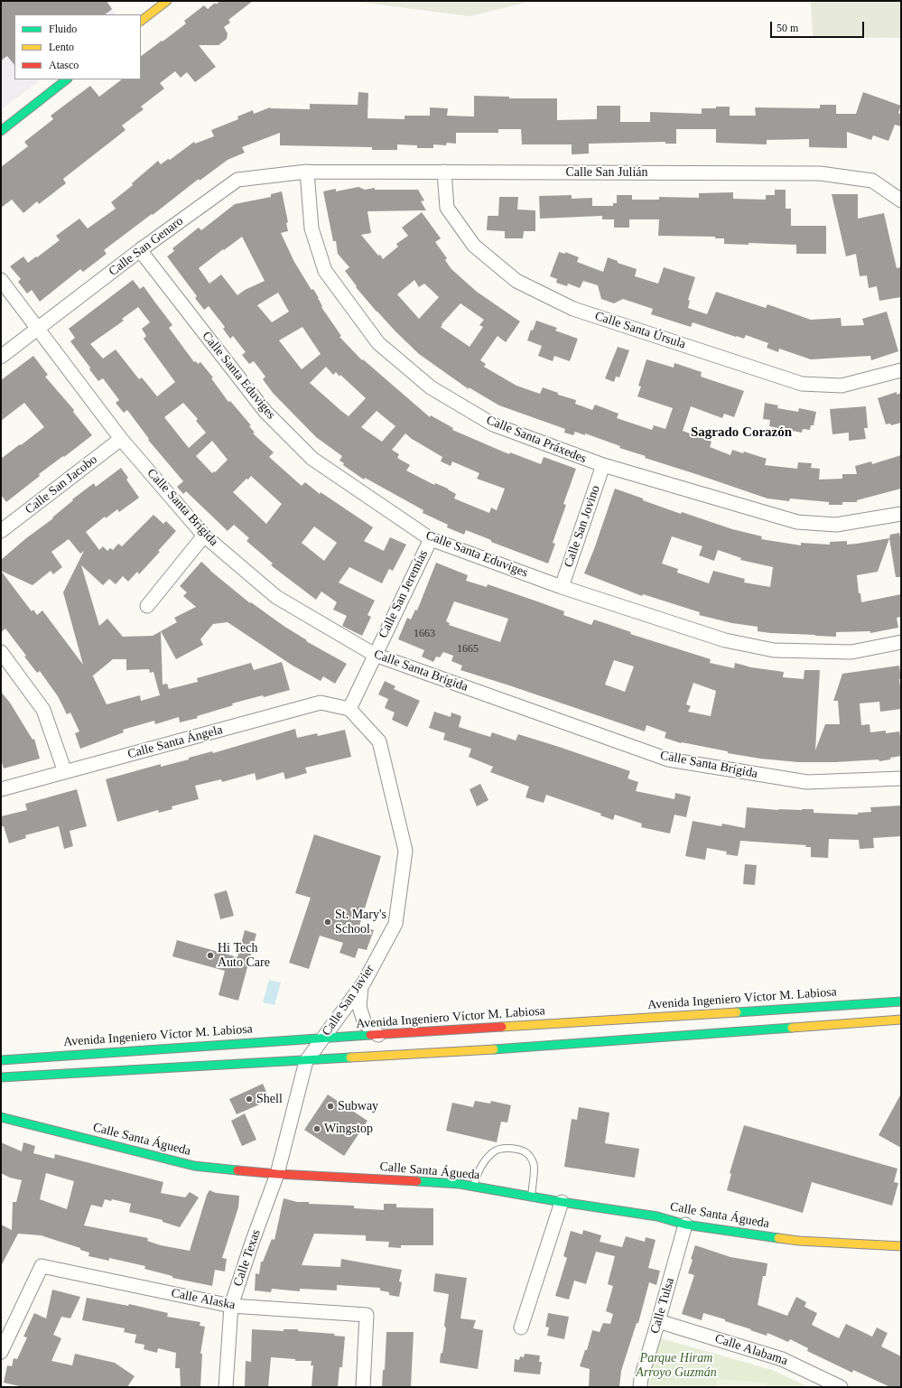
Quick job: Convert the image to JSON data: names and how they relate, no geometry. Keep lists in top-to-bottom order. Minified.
{"streets":{"main road":["Avenida Ingeniero Víctor M. Labiosa","Calle Santa Águeda"],"street":["Calle San Julián","Calle San Genaro","Calle Santa Úrsula","Calle Santa Eduviges","Calle Santa Práxedes","Calle San Jacobo","Calle Santa Brígida","Calle San Jovino","Calle San Jeremías","Calle Santa Ángela","Calle San Javier","Calle Texas","Calle Alaska","Calle Tulsa","Calle Alabama"]},"crossings":[["Calle San Julián","Calle San Genaro"],["Calle San Julián","Calle Santa Úrsula"],["Calle San Julián","Calle Santa Práxedes"],["Calle San Genaro","Calle Santa Eduviges"],["Calle San Genaro","Calle Santa Práxedes"],["Calle San Genaro","Calle Santa Brígida"],["Calle Santa Eduviges","Calle San Jovino"],["Calle Santa Eduviges","Calle San Jeremías"],["Calle Santa Práxedes","Calle San Jovino"],["Calle San Jacobo","Calle Santa Brígida"],["Calle Santa Brígida","Calle San Jeremías"],["Calle San Jeremías","Calle Santa Ángela"],["Calle San Jeremías","Calle San Javier"],["Calle Santa Ángela","Calle San Javier"],["Avenida Ingeniero Víctor M. Labiosa","Calle San Javier"],["Calle San Javier","Calle Santa Águeda"],["Calle San Javier","Calle Texas"],["Calle Santa Águeda","Calle Texas"],["Calle Santa Águeda","Calle Tulsa"],["Calle Texas","Calle Alaska"],["Calle Tulsa","Calle Alabama"]],"districts":["Sagrado Corazón"],"parks":["Parque Hiram Arroyo Guzmán"],"places":["St. Mary's School","Hi Tech Auto Care","Shell","Subway","Wingstop"],"house_numbers":["1663","1665"],"legend":["Fluido","Lento","Atasco"],"scale_bar":"50 m"}
